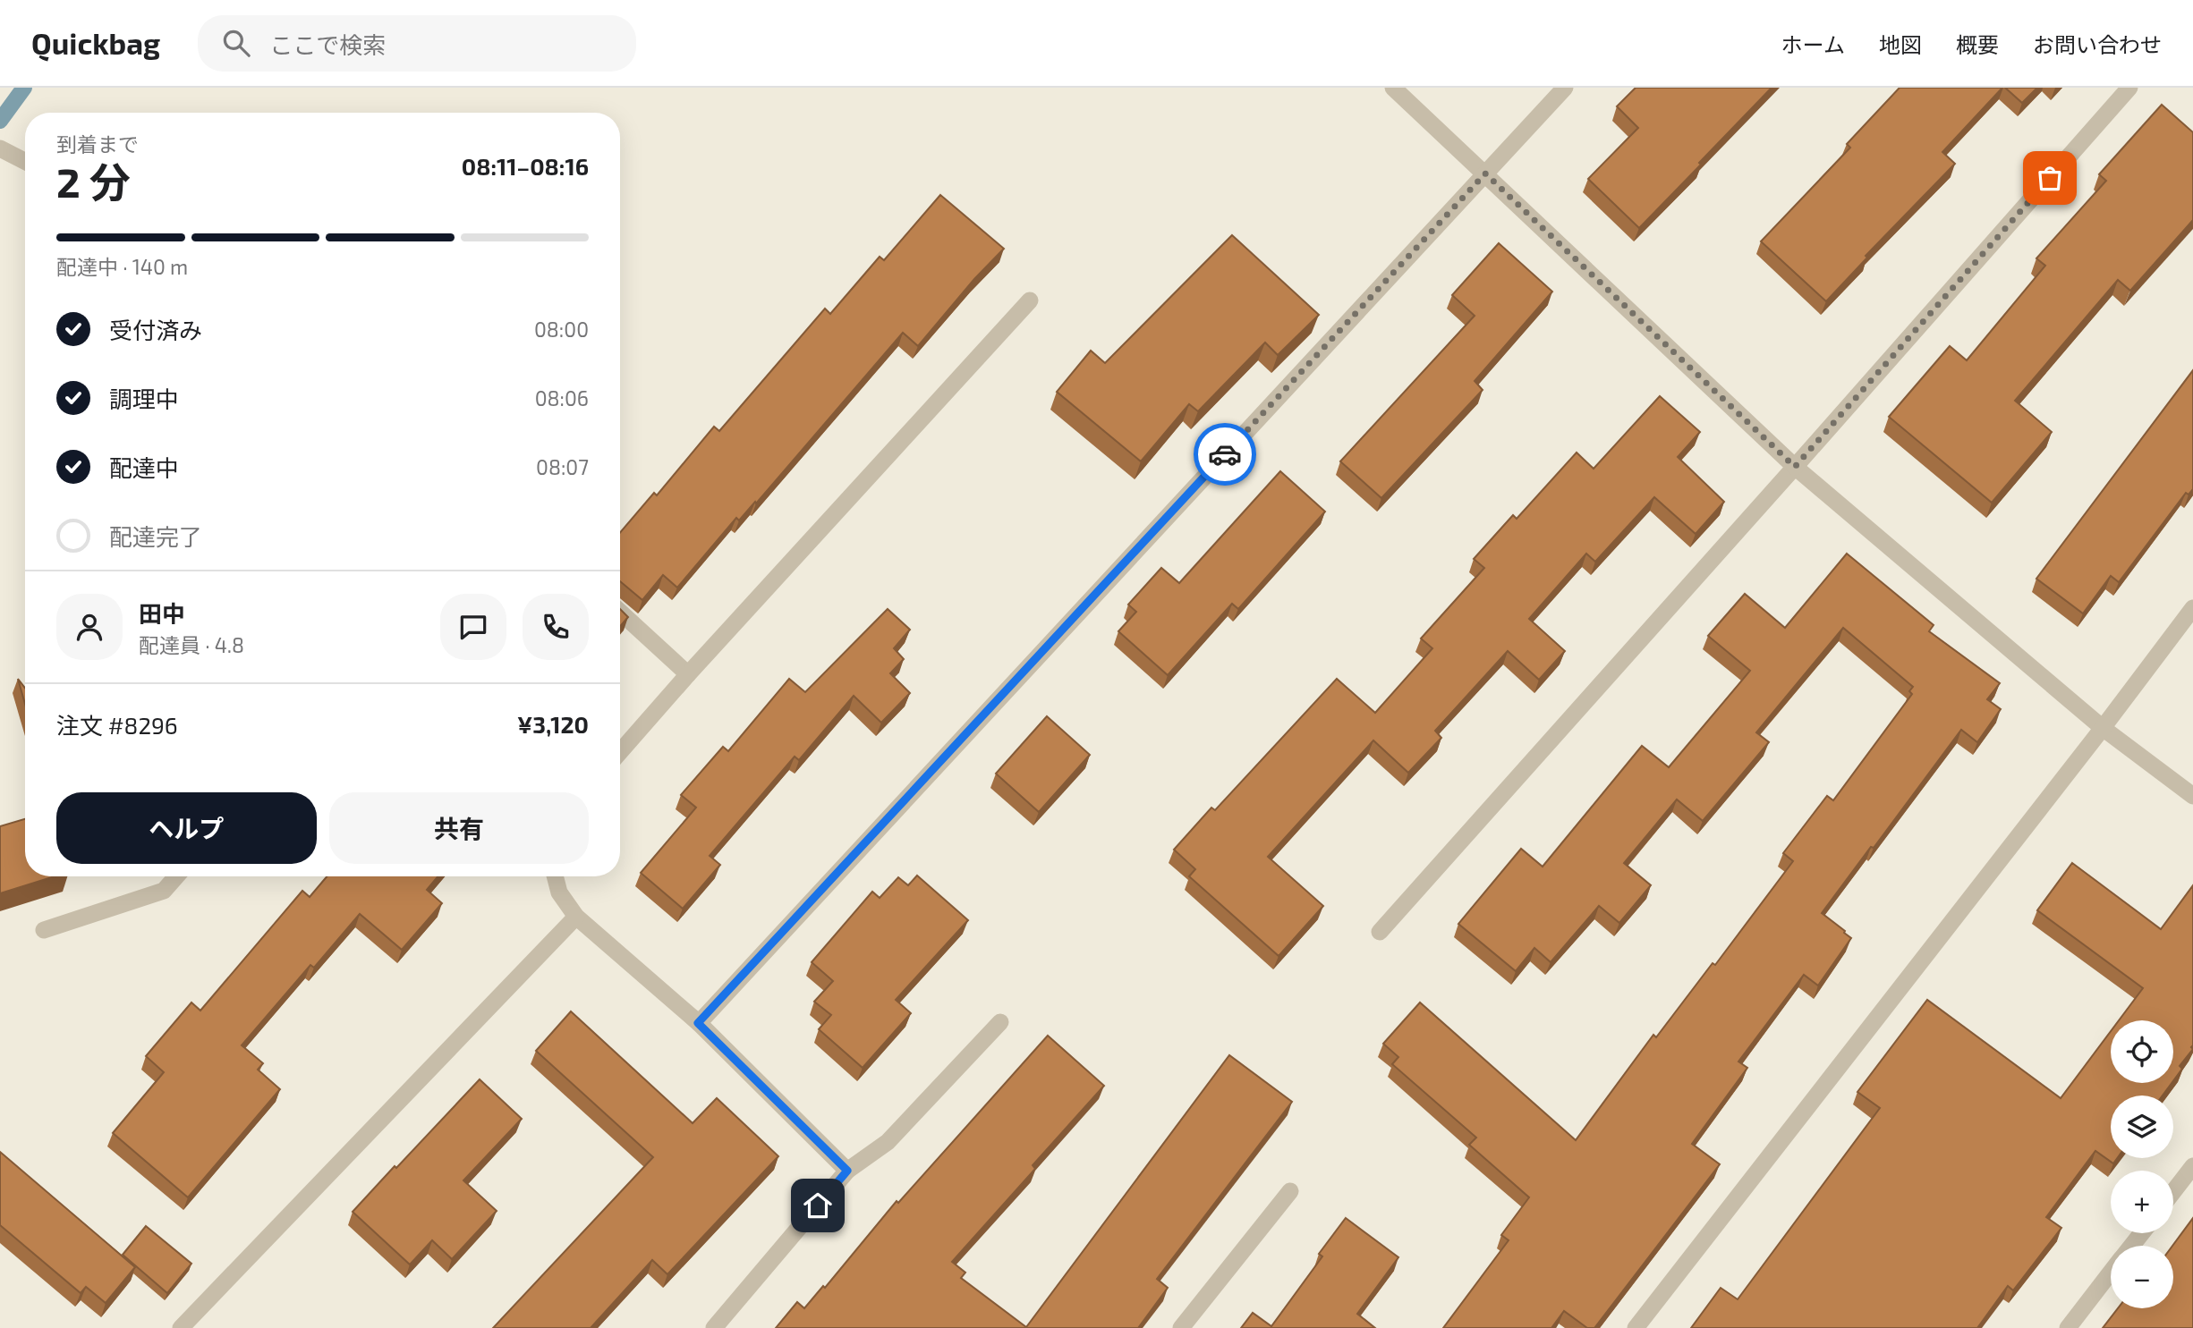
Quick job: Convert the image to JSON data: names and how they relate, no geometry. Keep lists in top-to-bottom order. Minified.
{"page":{"header":"Quickbag","search":"ここで検索","nav":["ホーム","地図","概要","お問い合わせ"],"heading":["2 分","到着まで","08:11–08:16"],"panel":["田中","配達員 · 4.8","注文 #8296","¥3,120"],"bar":"配達中 · 140 m","list":[["受付済み","08:00"],["調理中","08:06"],["配達中","08:07"],"配達完了"],"buttons":["ヘルプ","共有"],"map_buttons":["+","−"]}}
